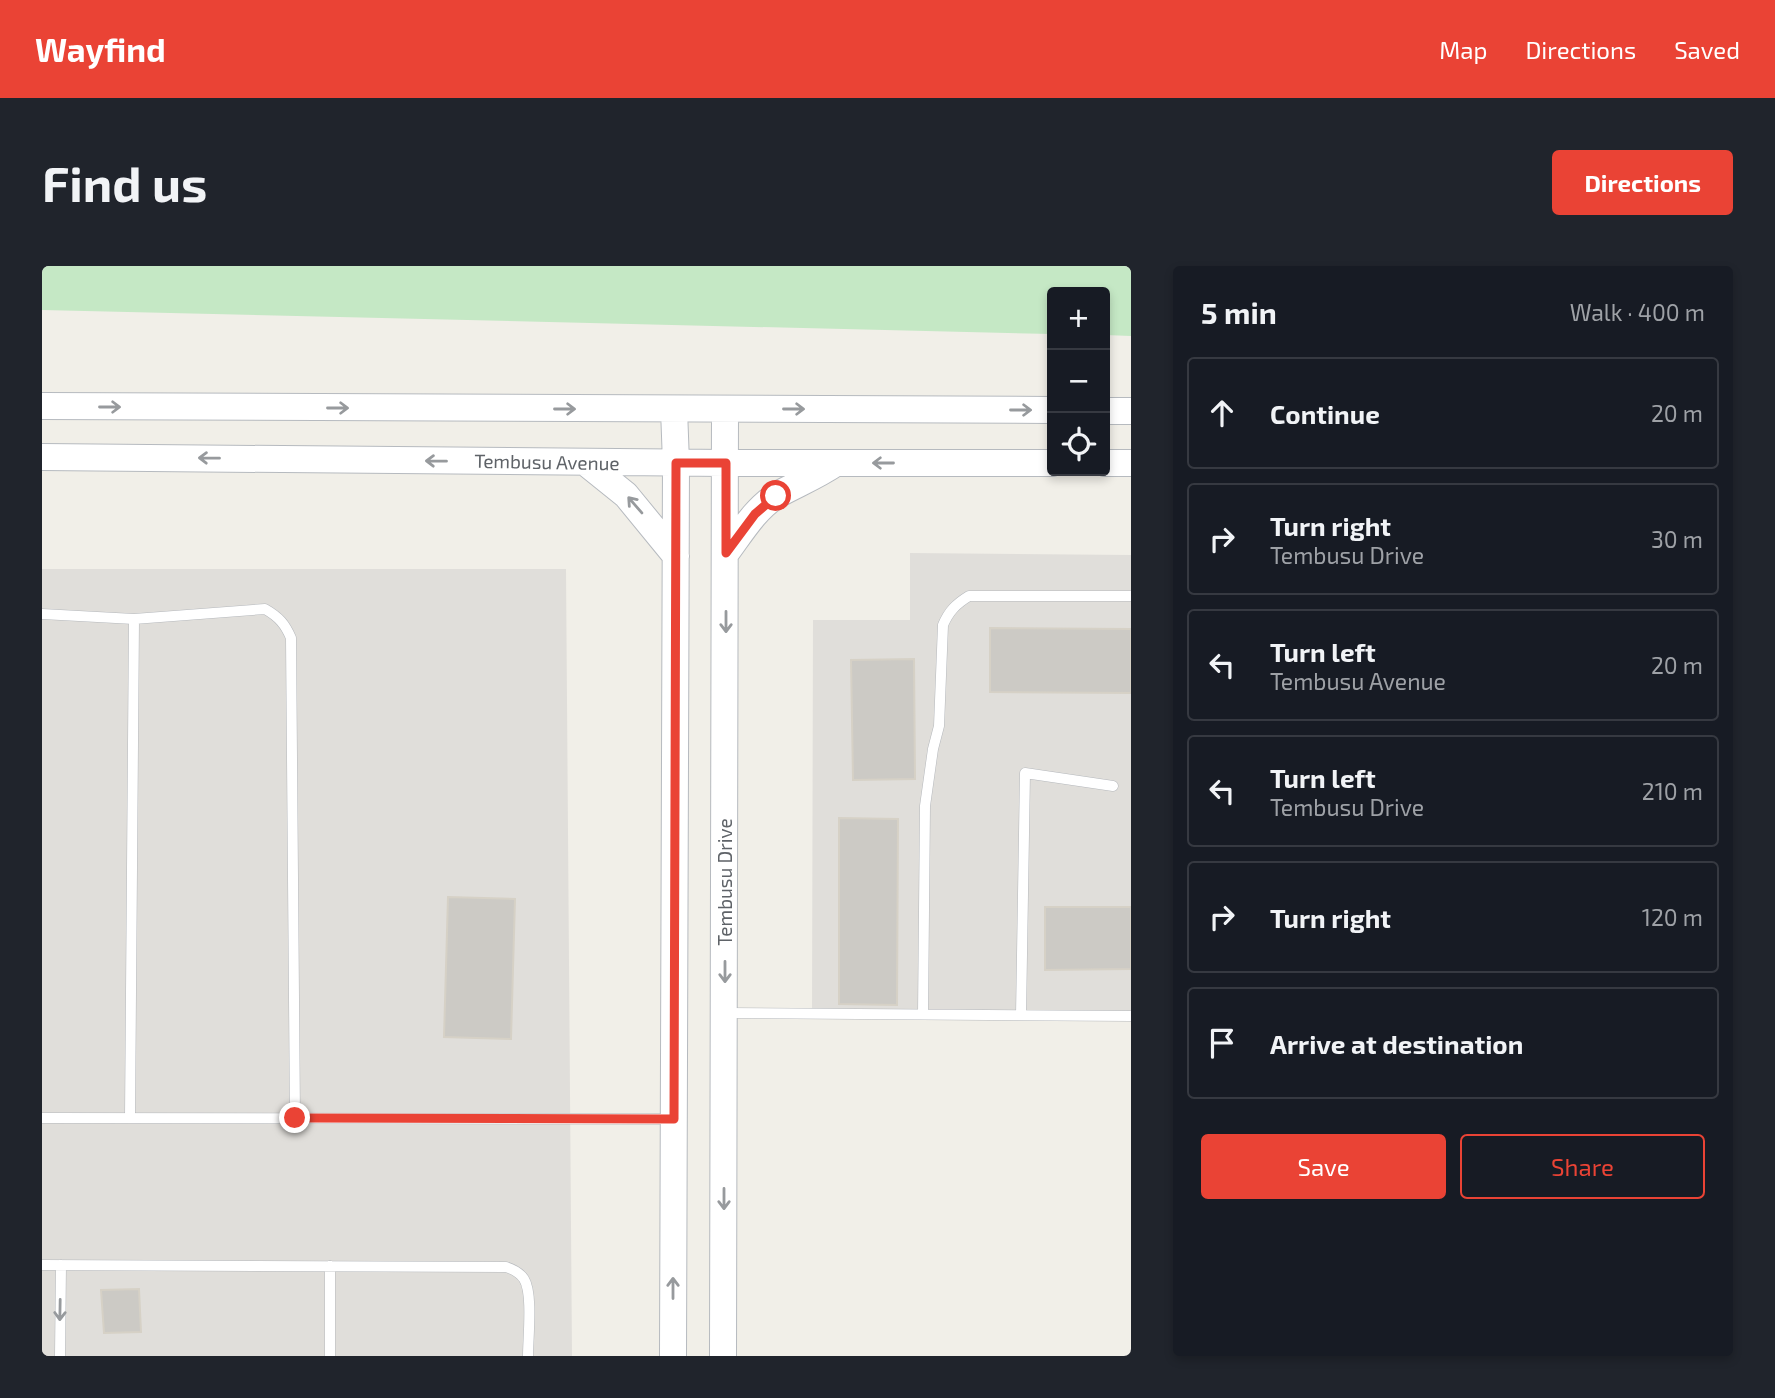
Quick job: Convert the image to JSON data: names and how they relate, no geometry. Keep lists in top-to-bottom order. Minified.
{"streets":{"street":["Tembusu Avenue","Tembusu Drive"]},"crossings":[["Tembusu Avenue","Tembusu Drive"]],"page":{"header":"Wayfind","nav":["Map","Directions","Saved"],"buttons":["Directions",["Save","Share"]],"title":"Find us","heading":["5 min","Walk · 400 m"],"map_buttons":["+","−"],"list":[["Continue","20 m"],["Turn right","Tembusu Drive","30 m"],["Turn left","Tembusu Avenue","20 m"],["Turn left","Tembusu Drive","210 m"],["Turn right","120 m"],"Arrive at destination"]}}
